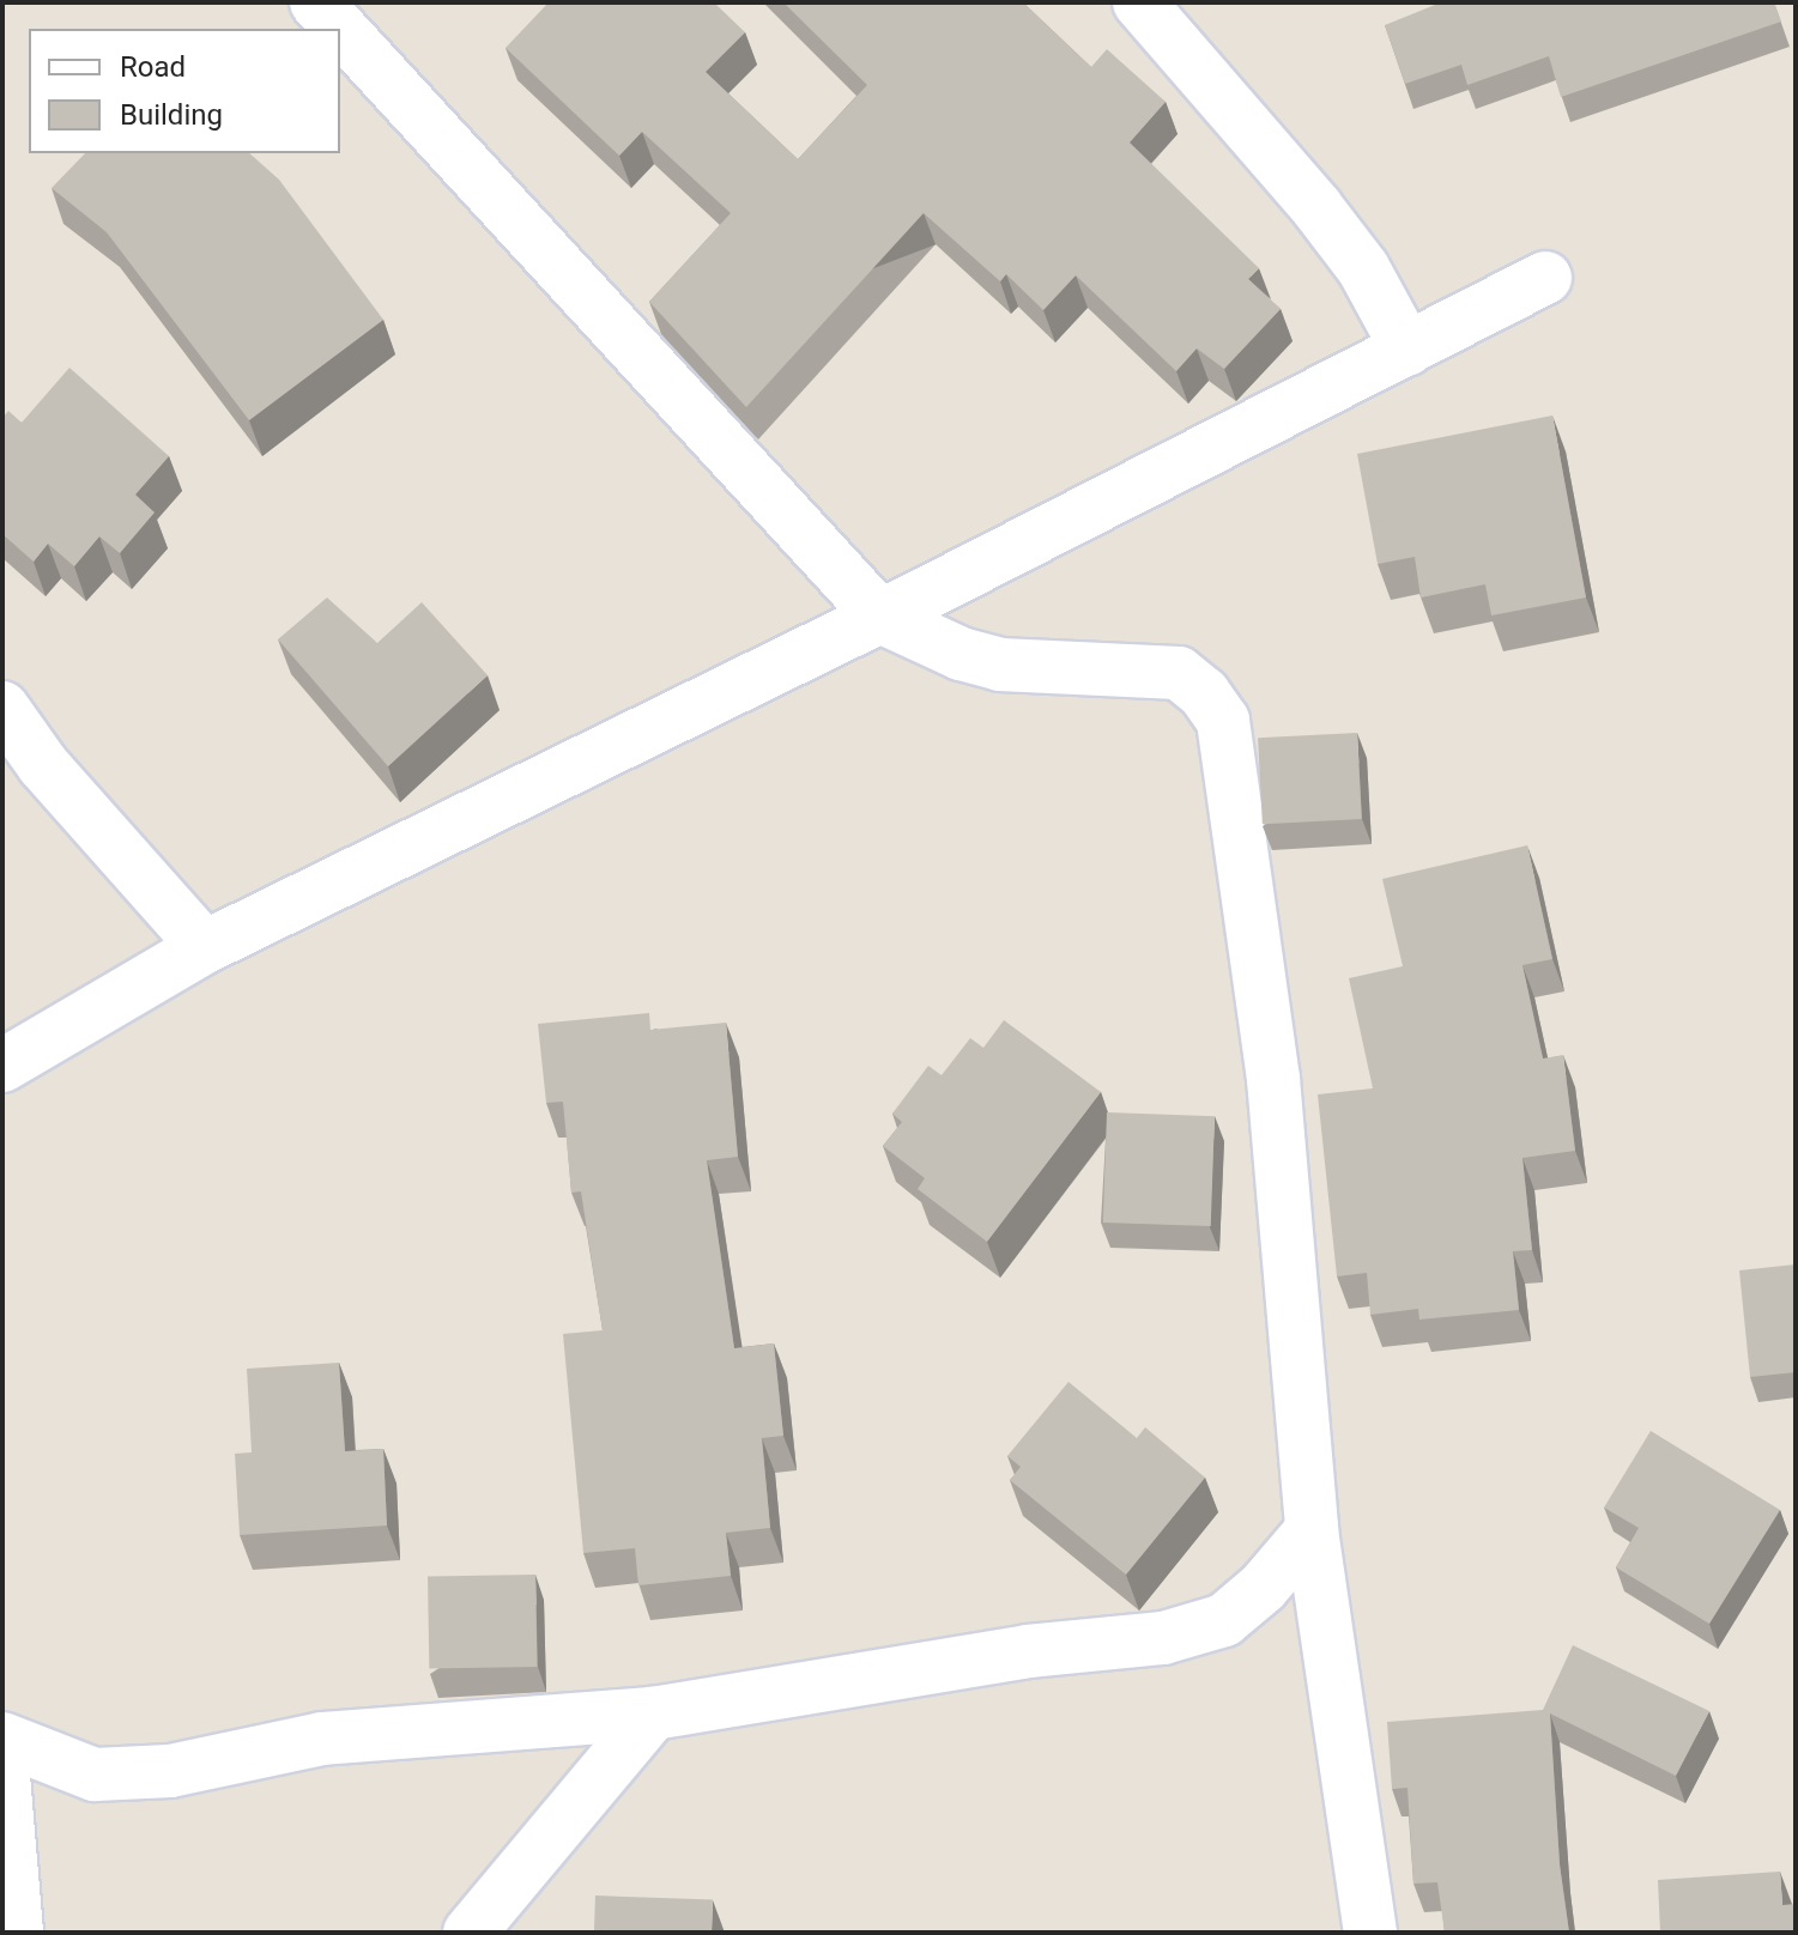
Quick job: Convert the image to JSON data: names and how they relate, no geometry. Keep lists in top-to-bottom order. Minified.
{"legend":["Road","Building"]}
